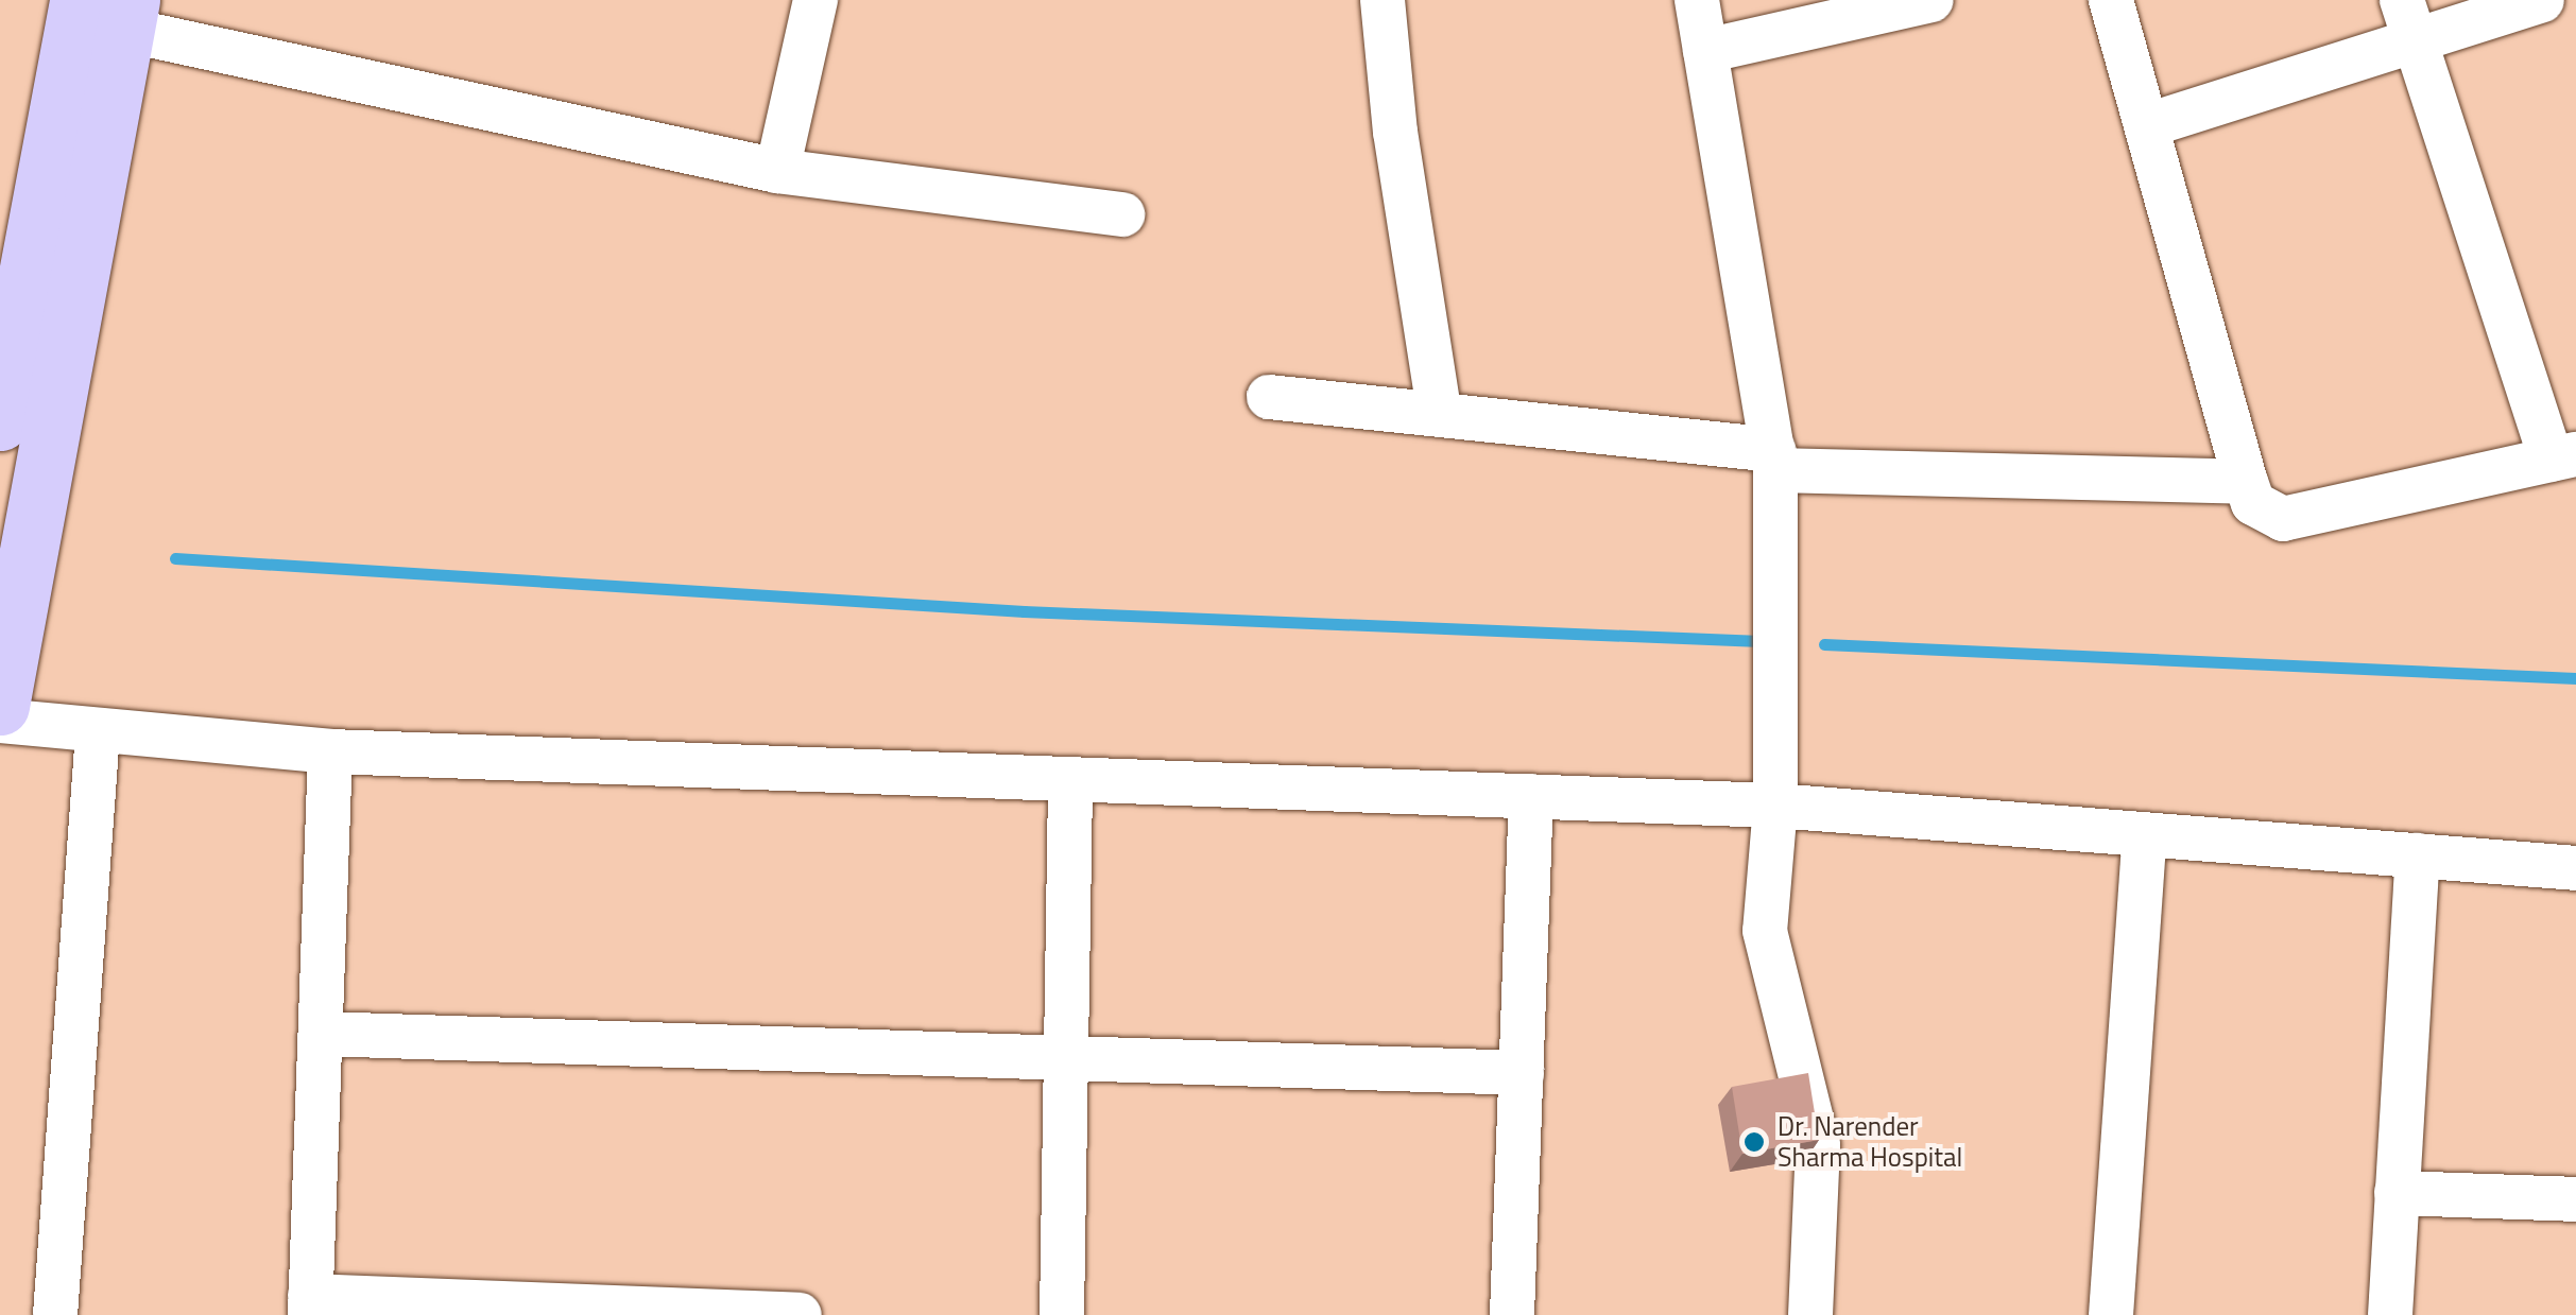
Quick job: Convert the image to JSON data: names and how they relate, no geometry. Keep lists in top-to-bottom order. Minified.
{"places":["Dr. Narender Sharma Hospital"]}
